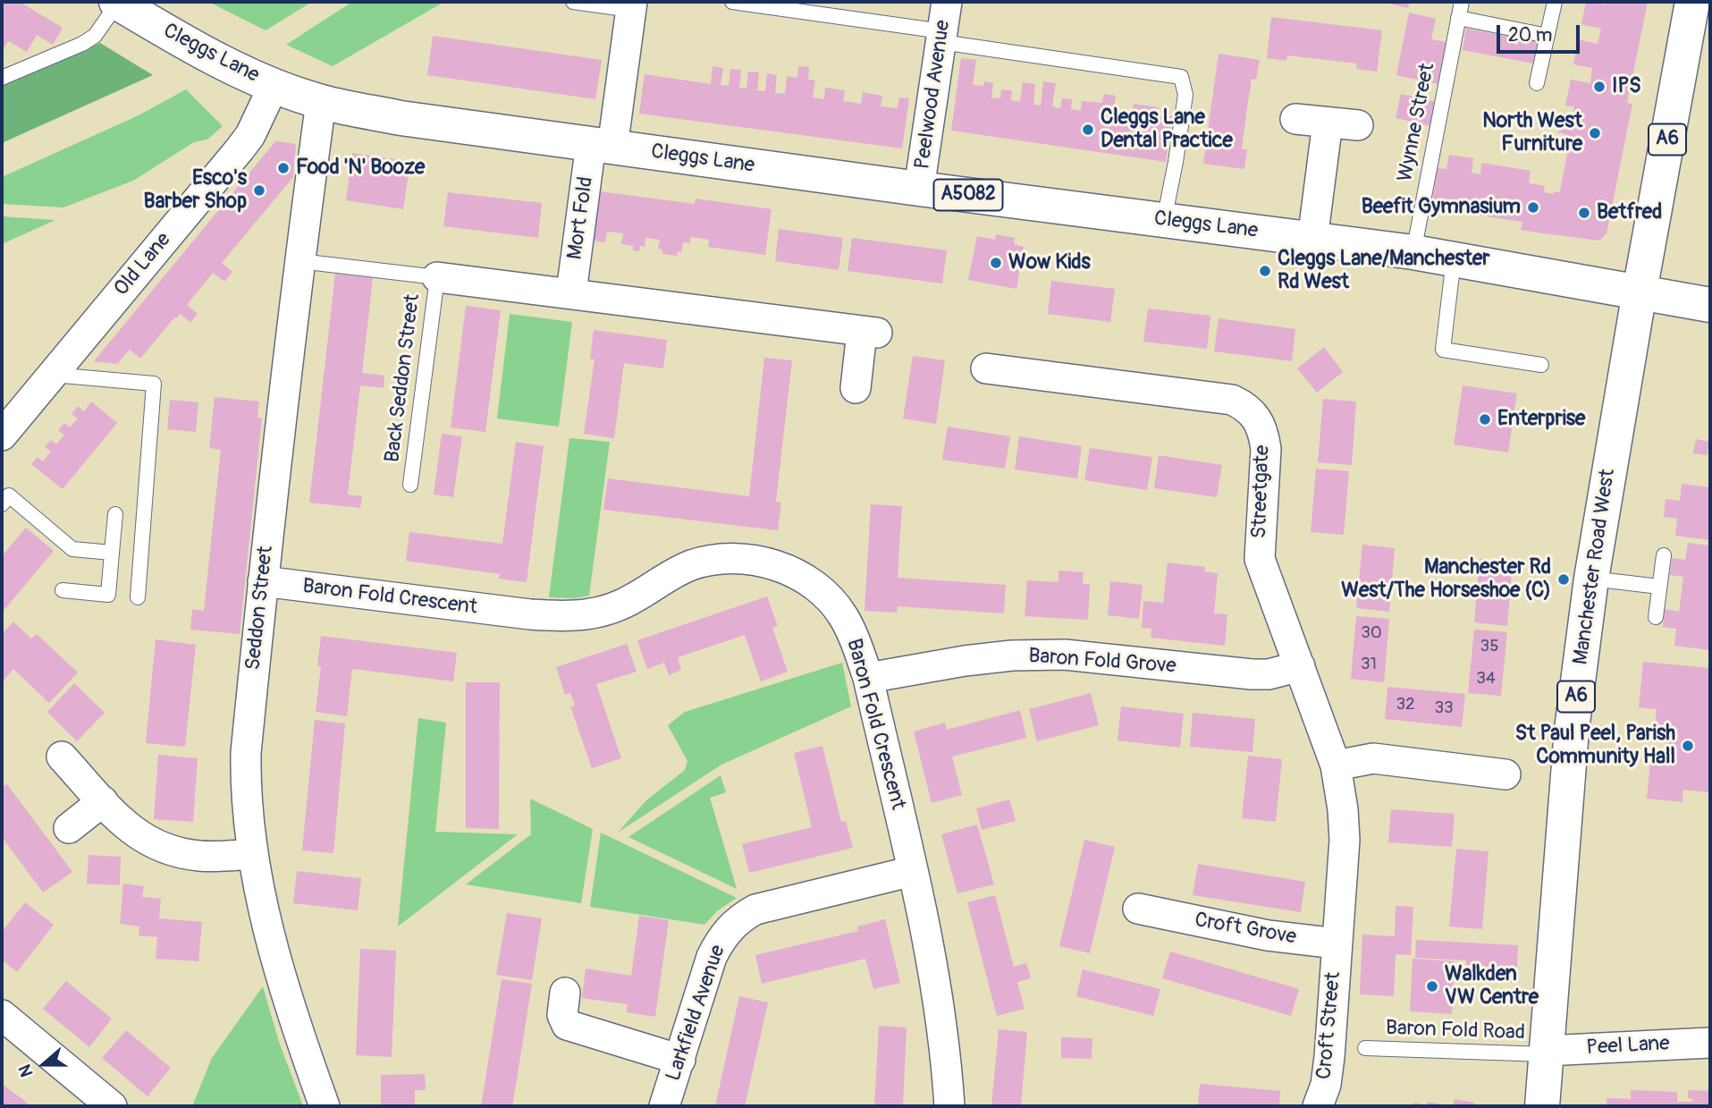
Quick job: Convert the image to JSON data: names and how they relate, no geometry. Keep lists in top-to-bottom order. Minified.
{"streets":{"main road":["Cleggs Lane","A6","A5082","Manchester Road West"],"street":["Peelwood Avenue","Mort Fold","Old Lane","Streetgate","Baron Fold Crescent","Seddon Street","Baron Fold Grove","Croft Grove","Larkfield Avenue","Croft Street","Peel Lane"],"lane":["Wynne Street","Back Seddon Street","Baron Fold Road"]},"crossings":[["Cleggs Lane","Peelwood Avenue"],["Cleggs Lane","Wynne Street"],["Cleggs Lane","A6"],["Cleggs Lane","A5082"],["Cleggs Lane","Mort Fold"],["Cleggs Lane","Old Lane"],["Cleggs Lane","Manchester Road West"],["Cleggs Lane","Seddon Street"],["A6","A5082"],["A6","Manchester Road West"],["A5082","Manchester Road West"],["Streetgate","Baron Fold Grove"],["Streetgate","Croft Grove"],["Streetgate","Croft Street"],["Manchester Road West","Baron Fold Road"],["Manchester Road West","Peel Lane"],["Baron Fold Crescent","Seddon Street"],["Baron Fold Crescent","Baron Fold Grove"],["Baron Fold Crescent","Larkfield Avenue"],["Croft Grove","Croft Street"],["Baron Fold Road","Peel Lane"]],"places":["IPS","Cleggs Lane Dental Practice","North West Furniture","Food 'N' Booze","Esco's Barber Shop","Beefit Gymnasium","Betfred","Wow Kids","Cleggs Lane/Manchester Rd West","Enterprise","Manchester Rd West/The Horseshoe (C)","St Paul Peel, Parish Community Hall","Walkden VW Centre"],"house_numbers":["30","35","31","34","32","33"],"scale_bar":"20 m","north":"left"}
